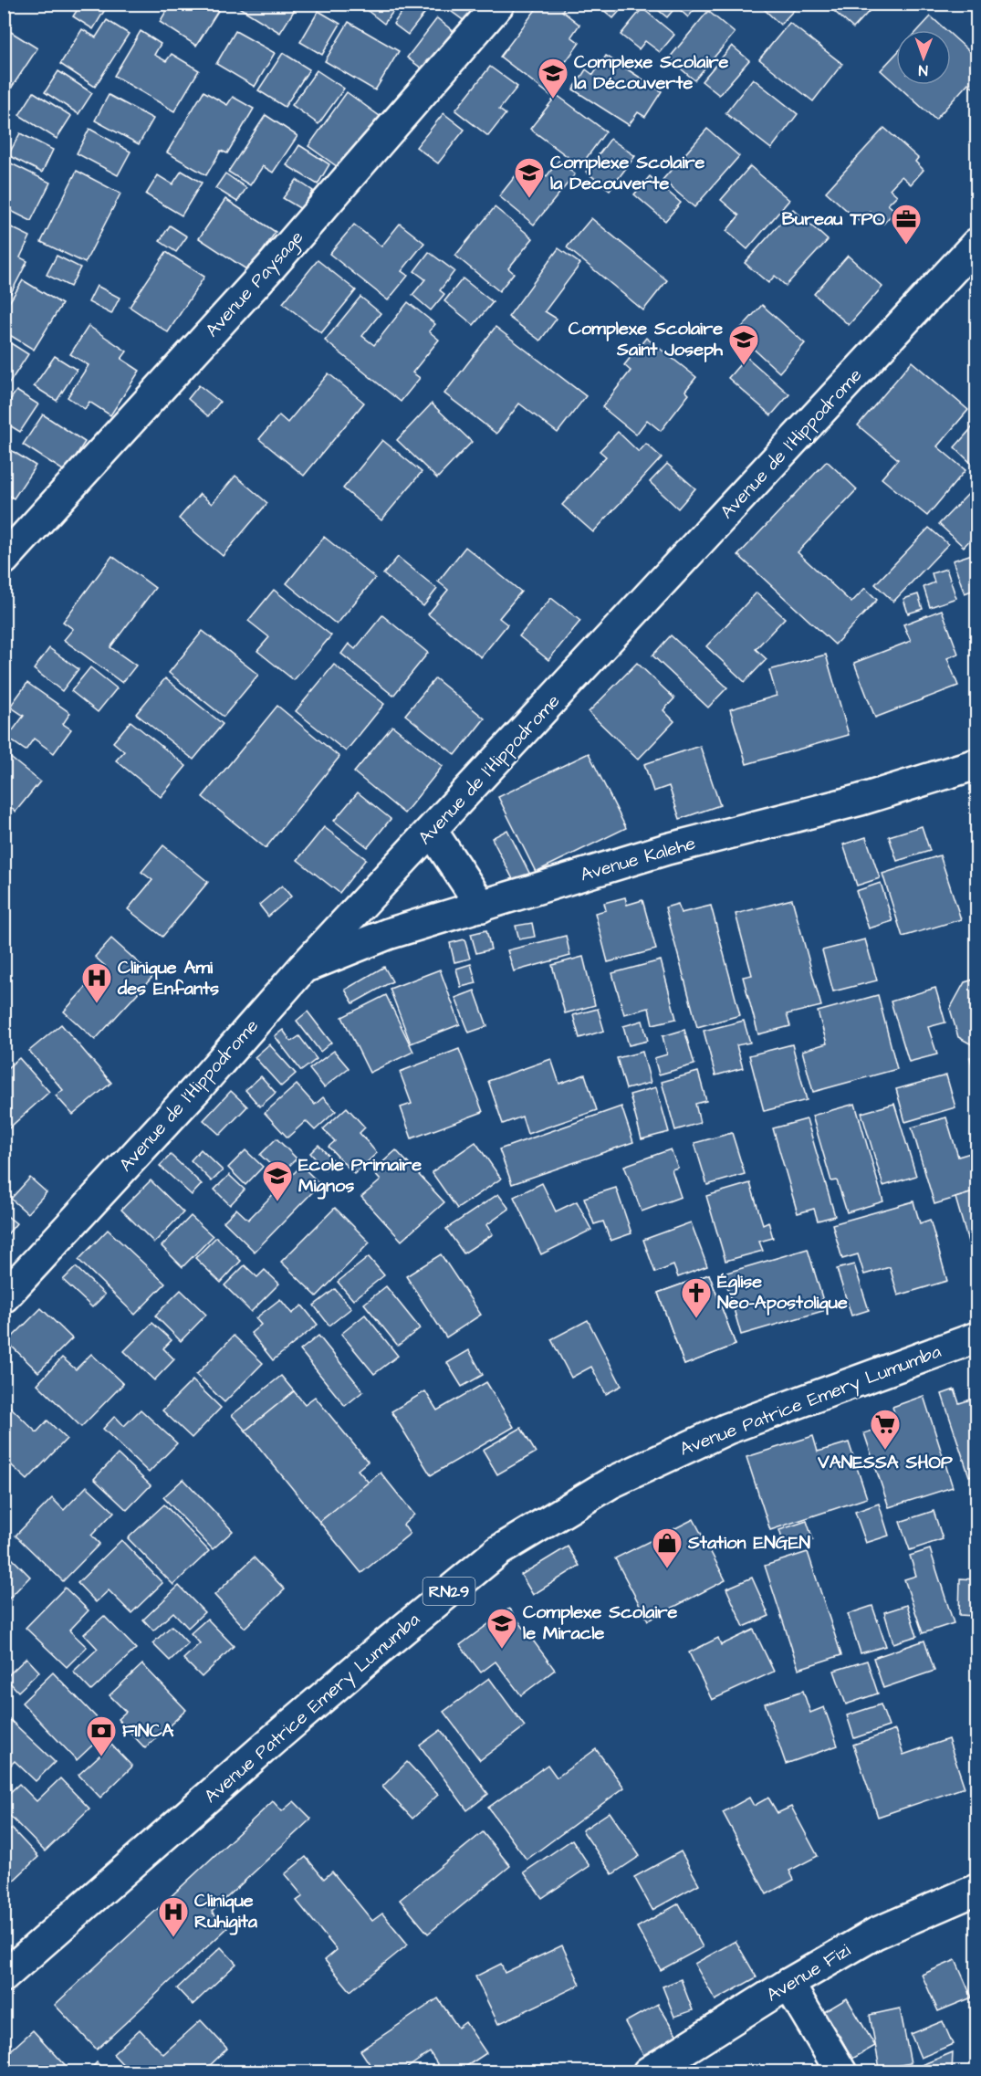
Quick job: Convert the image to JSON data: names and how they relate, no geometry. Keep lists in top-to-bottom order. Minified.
{"streets":{"street":["Avenue Paysage","Avenue de l'Hippodrome","Avenue Kalehe","Avenue Patrice Emery Lumumba","RN29","Avenue Fizi"]},"crossings":[["Avenue de l'Hippodrome","Avenue Kalehe"]],"places":{"school or university":["Complexe Scolaire la Découverte","Complexe Scolaire la Decouverte","Complexe Scolaire Saint Joseph","Ecole Primaire Mignos","Complexe Scolaire le Miracle"],"office":["Bureau TPO"],"hospital":["Clinique Ami des Enfants","Clinique Ruhigita"],"church":["Église Neo-Apostolique"],"supermarket":["VANESSA SHOP"],"shop":["Station ENGEN"],"bank":["FINCA"]},"north":"bottom"}
